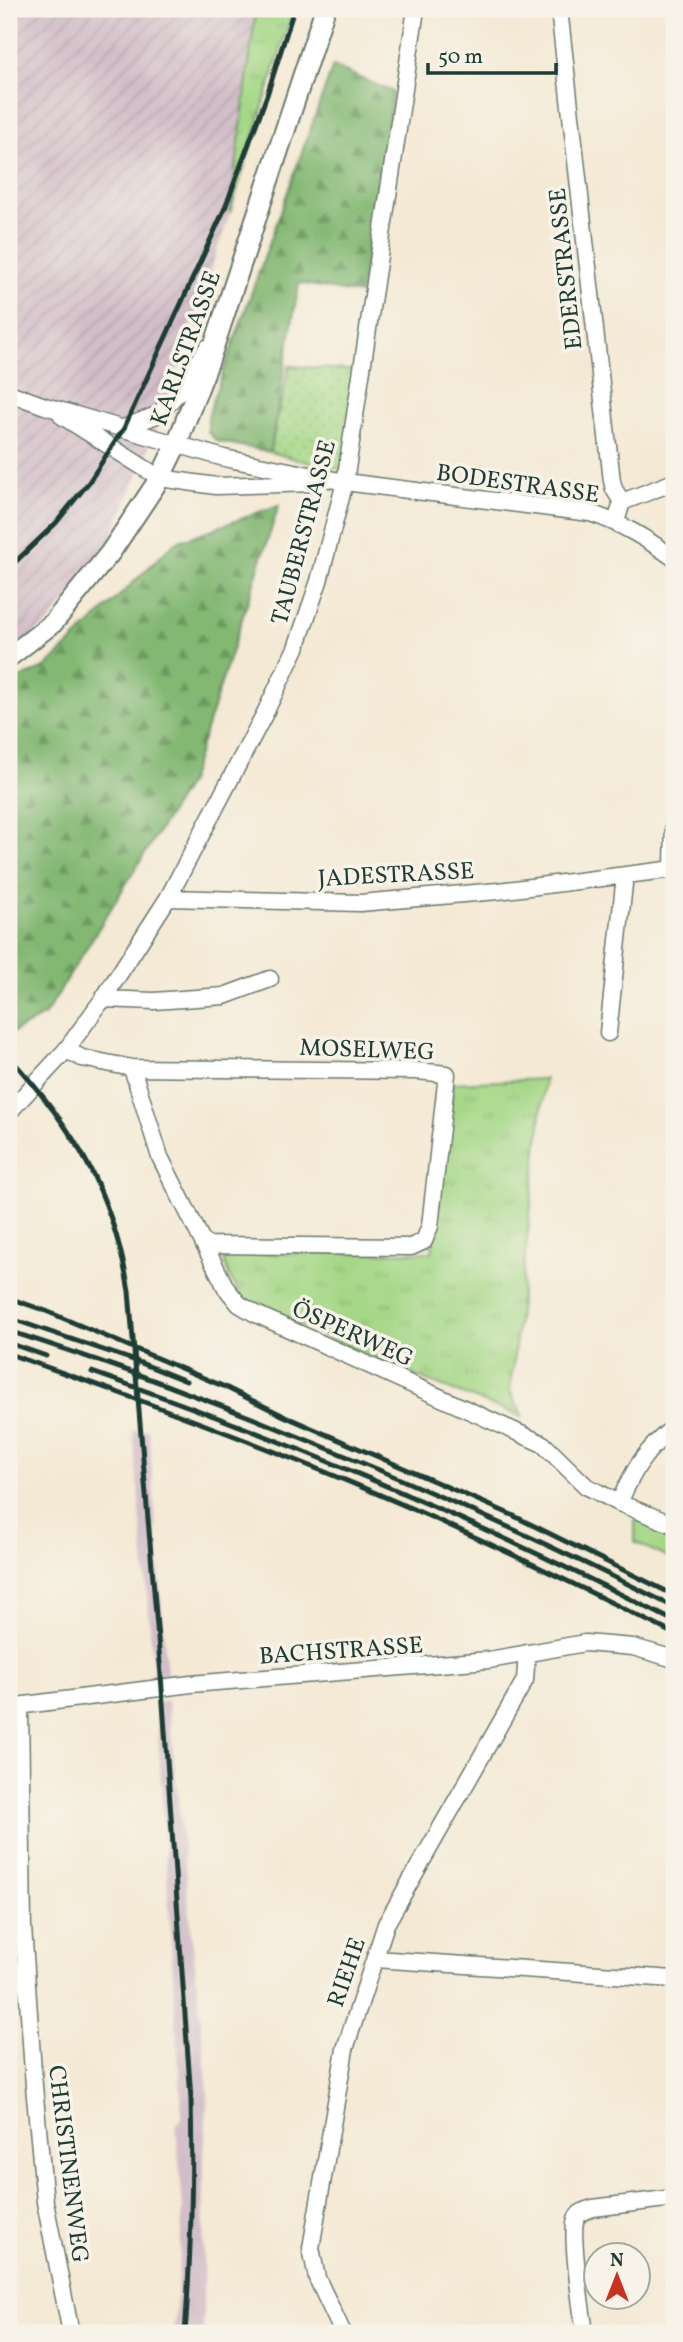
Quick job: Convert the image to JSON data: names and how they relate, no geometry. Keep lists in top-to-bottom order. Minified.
{"streets":{"street":["EDERSTRASSE","KARLSTRASSE","BODESTRASSE","TAUBERSTRASSE","JADESTRASSE","MOSELWEG","ÖSPERWEG","BACHSTRASSE","RIEHE","CHRISTINENWEG"]},"crossings":[["KARLSTRASSE","BODESTRASSE"],["BODESTRASSE","TAUBERSTRASSE"],["TAUBERSTRASSE","JADESTRASSE"],["TAUBERSTRASSE","MOSELWEG"],["MOSELWEG","ÖSPERWEG"],["BACHSTRASSE","RIEHE"],["BACHSTRASSE","CHRISTINENWEG"]],"scale_bar":"50 m","north":"top"}
